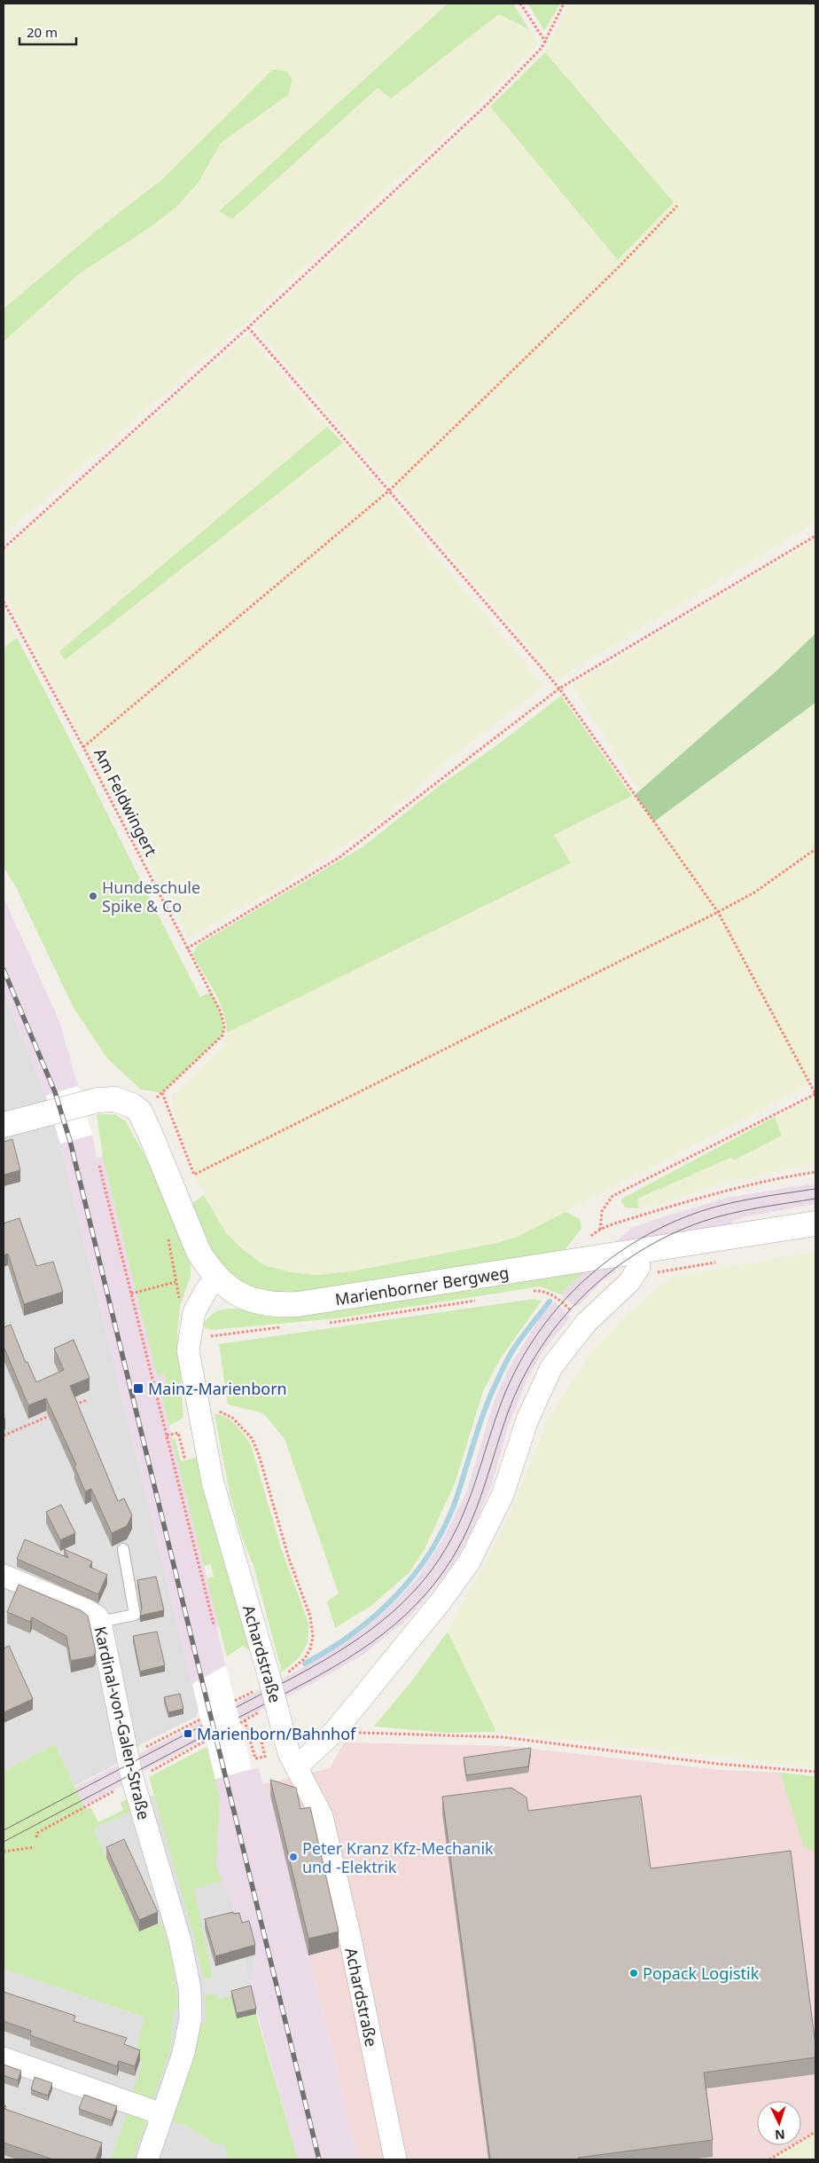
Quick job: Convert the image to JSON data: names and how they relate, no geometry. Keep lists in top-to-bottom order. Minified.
{"streets":{"street":["Marienborner Bergweg","Achardstraße","Kardinal-von-Galen-Straße"],"path":["Am Feldwingert"]},"crossings":[["Am Feldwingert","Marienborner Bergweg"],["Marienborner Bergweg","Achardstraße"]],"places":{"other":["Hundeschule Spike & Co","Peter Kranz Kfz-Mechanik und -Elektrik","Popack Logistik"],"transit":["Mainz-Marienborn","Marienborn/Bahnhof"]},"scale_bar":"20 m","north":"bottom"}
